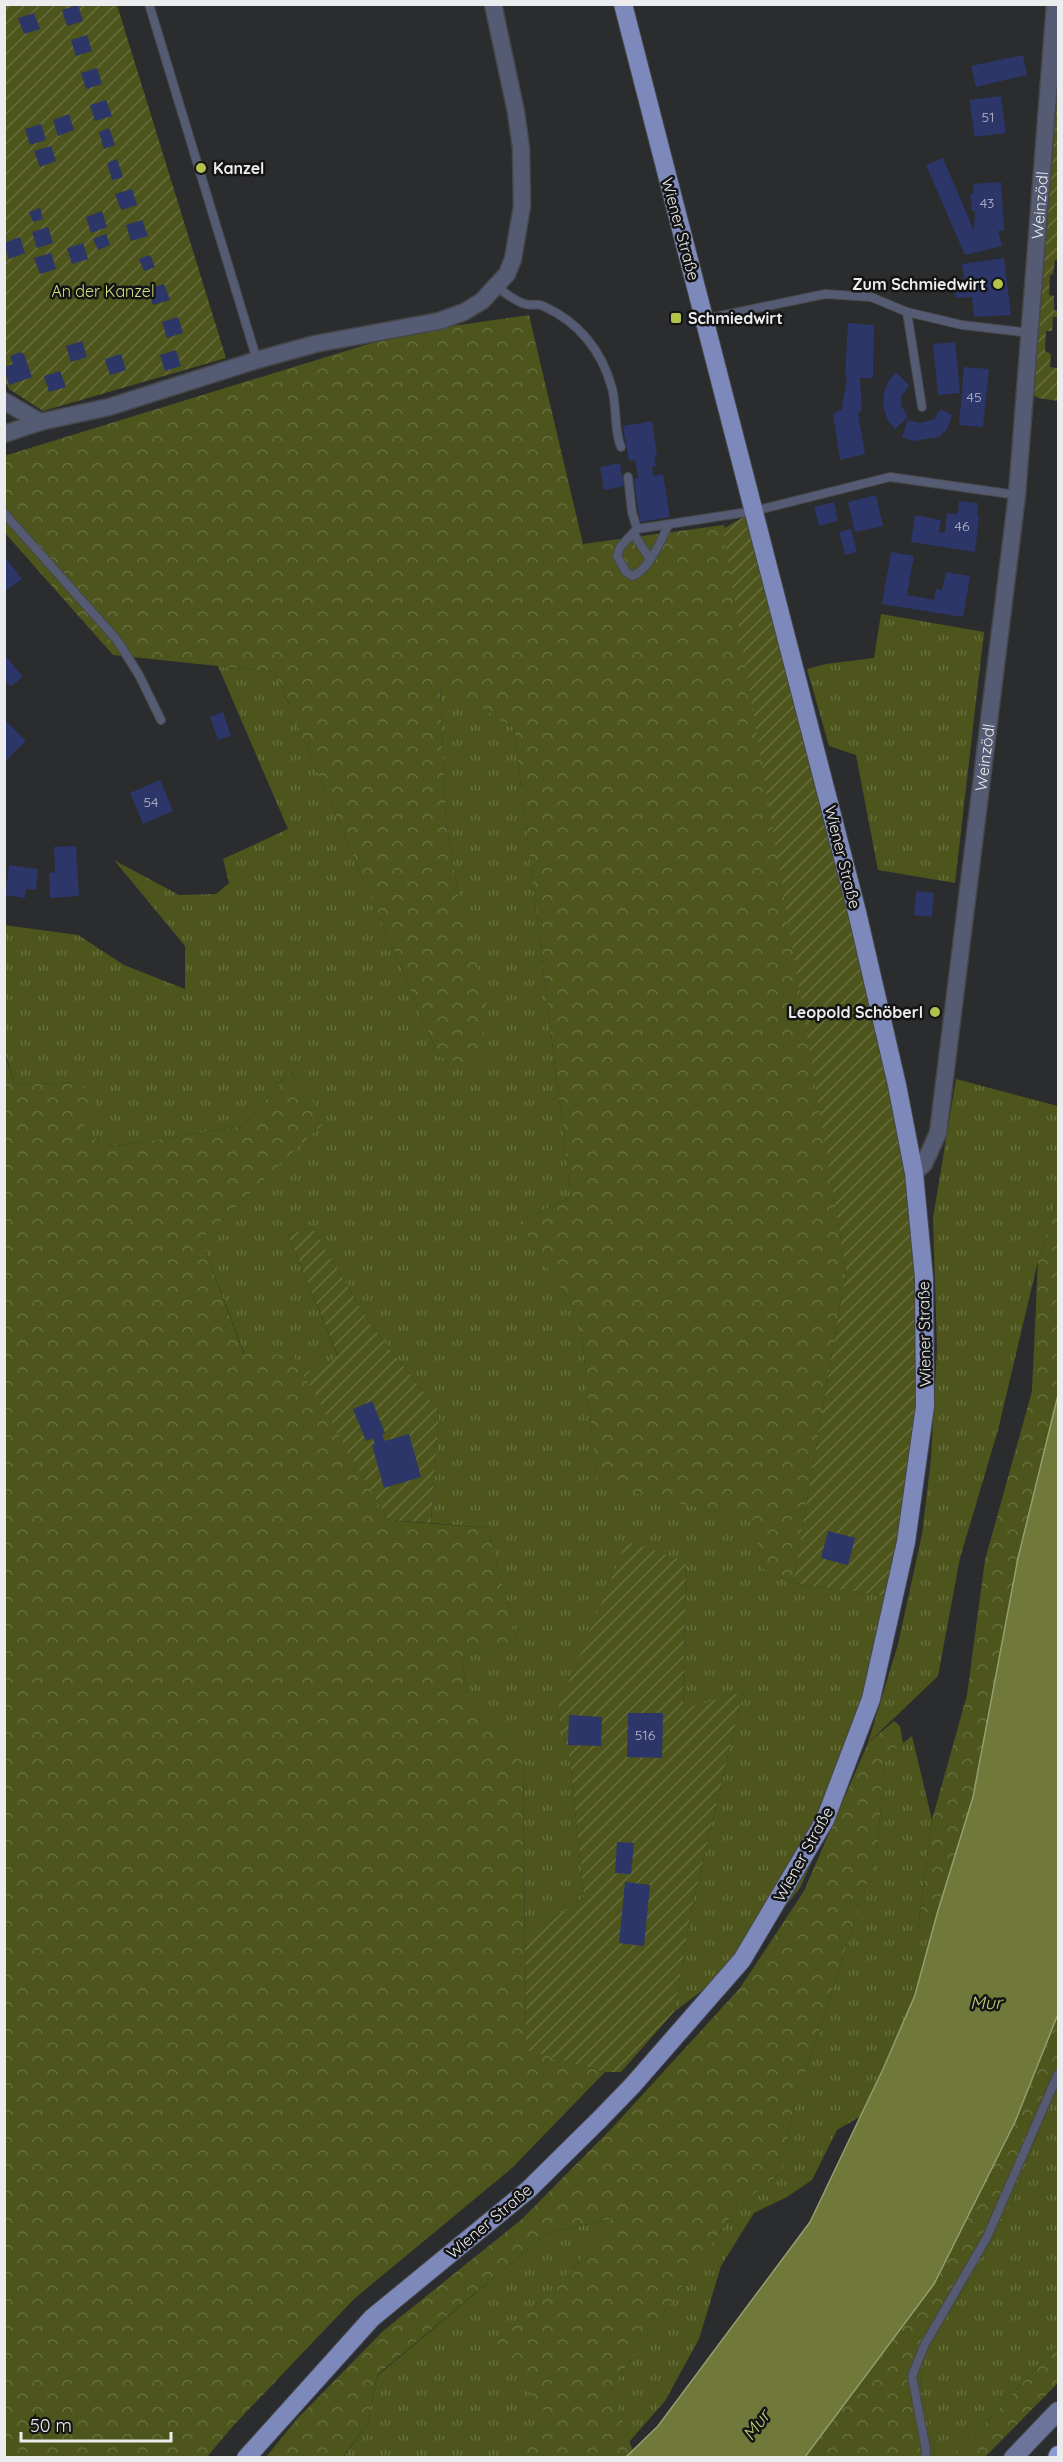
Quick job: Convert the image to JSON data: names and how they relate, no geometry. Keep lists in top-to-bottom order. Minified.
{"streets":{"main road":["Wiener Straße"],"street":["Weinzödl"]},"crossings":[["Weinzödl","Wiener Straße"]],"water":["Mur"],"parks":["An der Kanzel"],"places":{"other":["Kanzel","Zum Schmiedwirt","Leopold Schöberl"],"transit":["Schmiedwirt"]},"house_numbers":["51","43","45","46","54","516"],"scale_bar":"50 m"}
